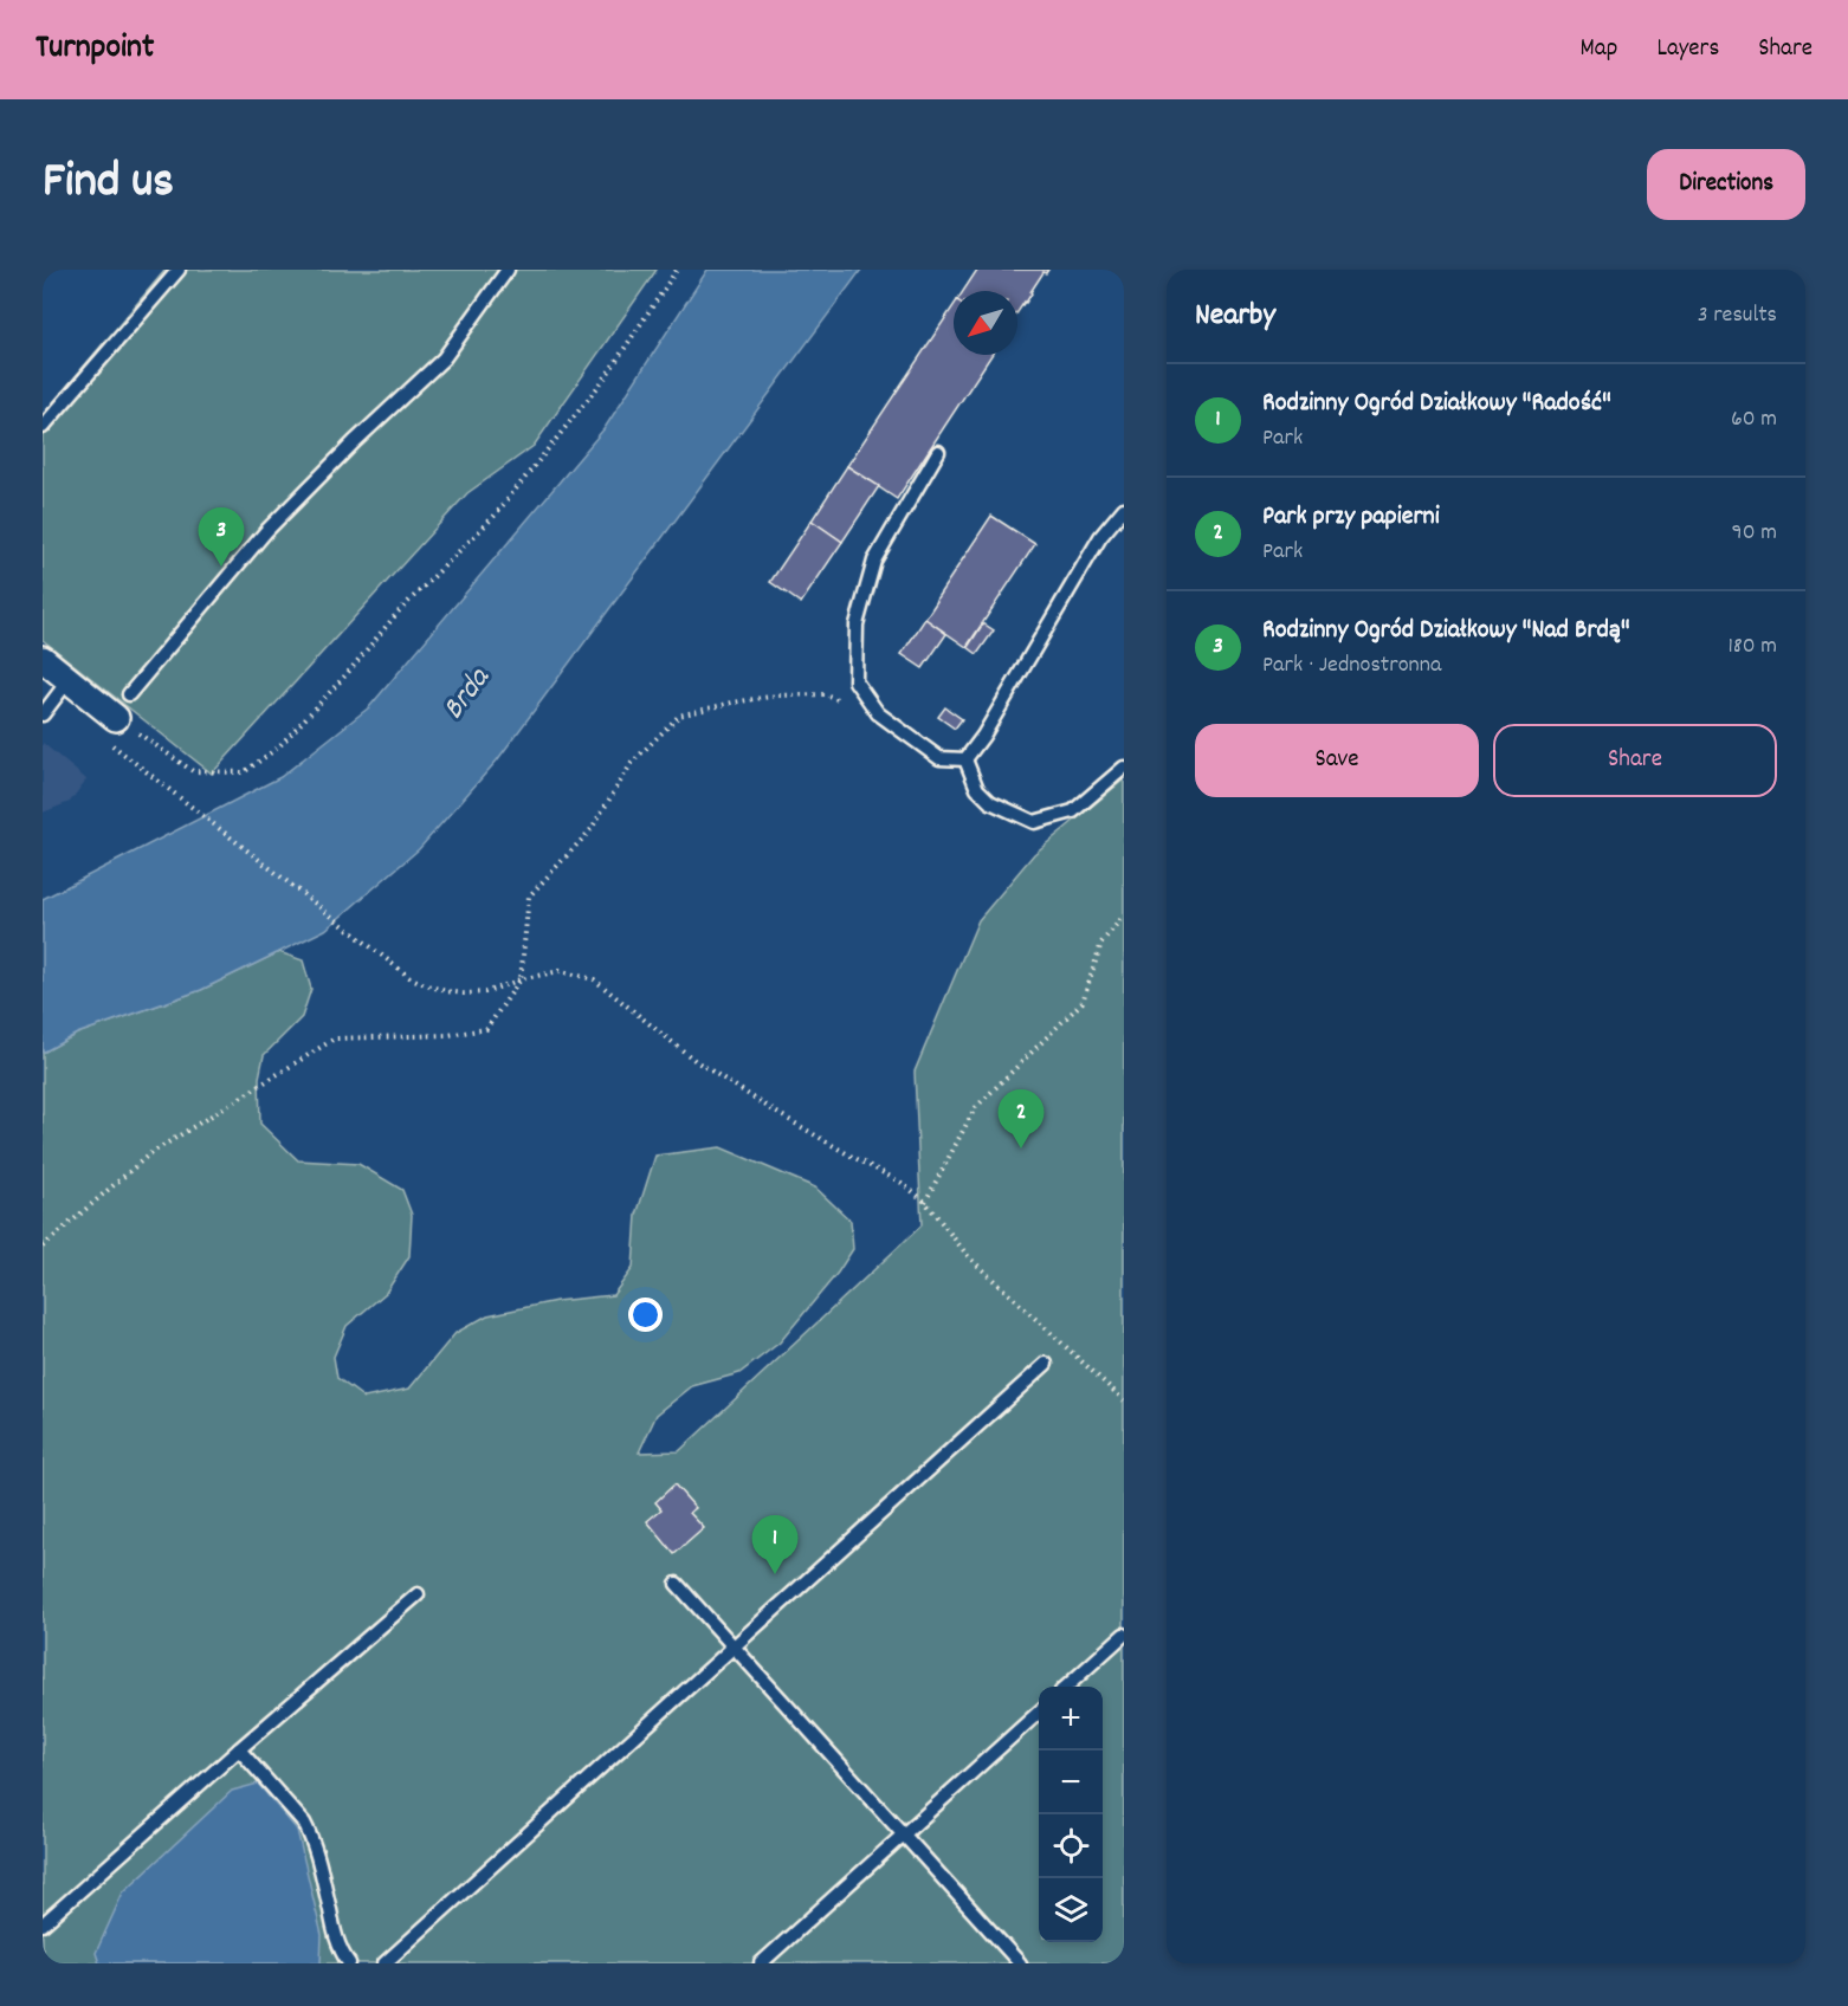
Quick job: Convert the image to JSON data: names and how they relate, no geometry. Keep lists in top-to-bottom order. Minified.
{"water":["Brda"],"north":"bottom left","page":{"header":"Turnpoint","nav":["Map","Layers","Share"],"title":"Find us","buttons":["Directions",["Save","Share"]],"heading":["Nearby","3 results"],"list":[{"mark":"1","name":"Rodzinny Ogród Działkowy \"Radość\"","note":"Park","value":"60 m"},{"mark":"2","name":"Park przy papierni","note":"Park","value":"90 m"},{"mark":"3","name":"Rodzinny Ogród Działkowy \"Nad Brdą\"","note":"Park · Jednostronna","value":"180 m"}],"pins":["3","2","1"],"map_buttons":["+","−"]}}
